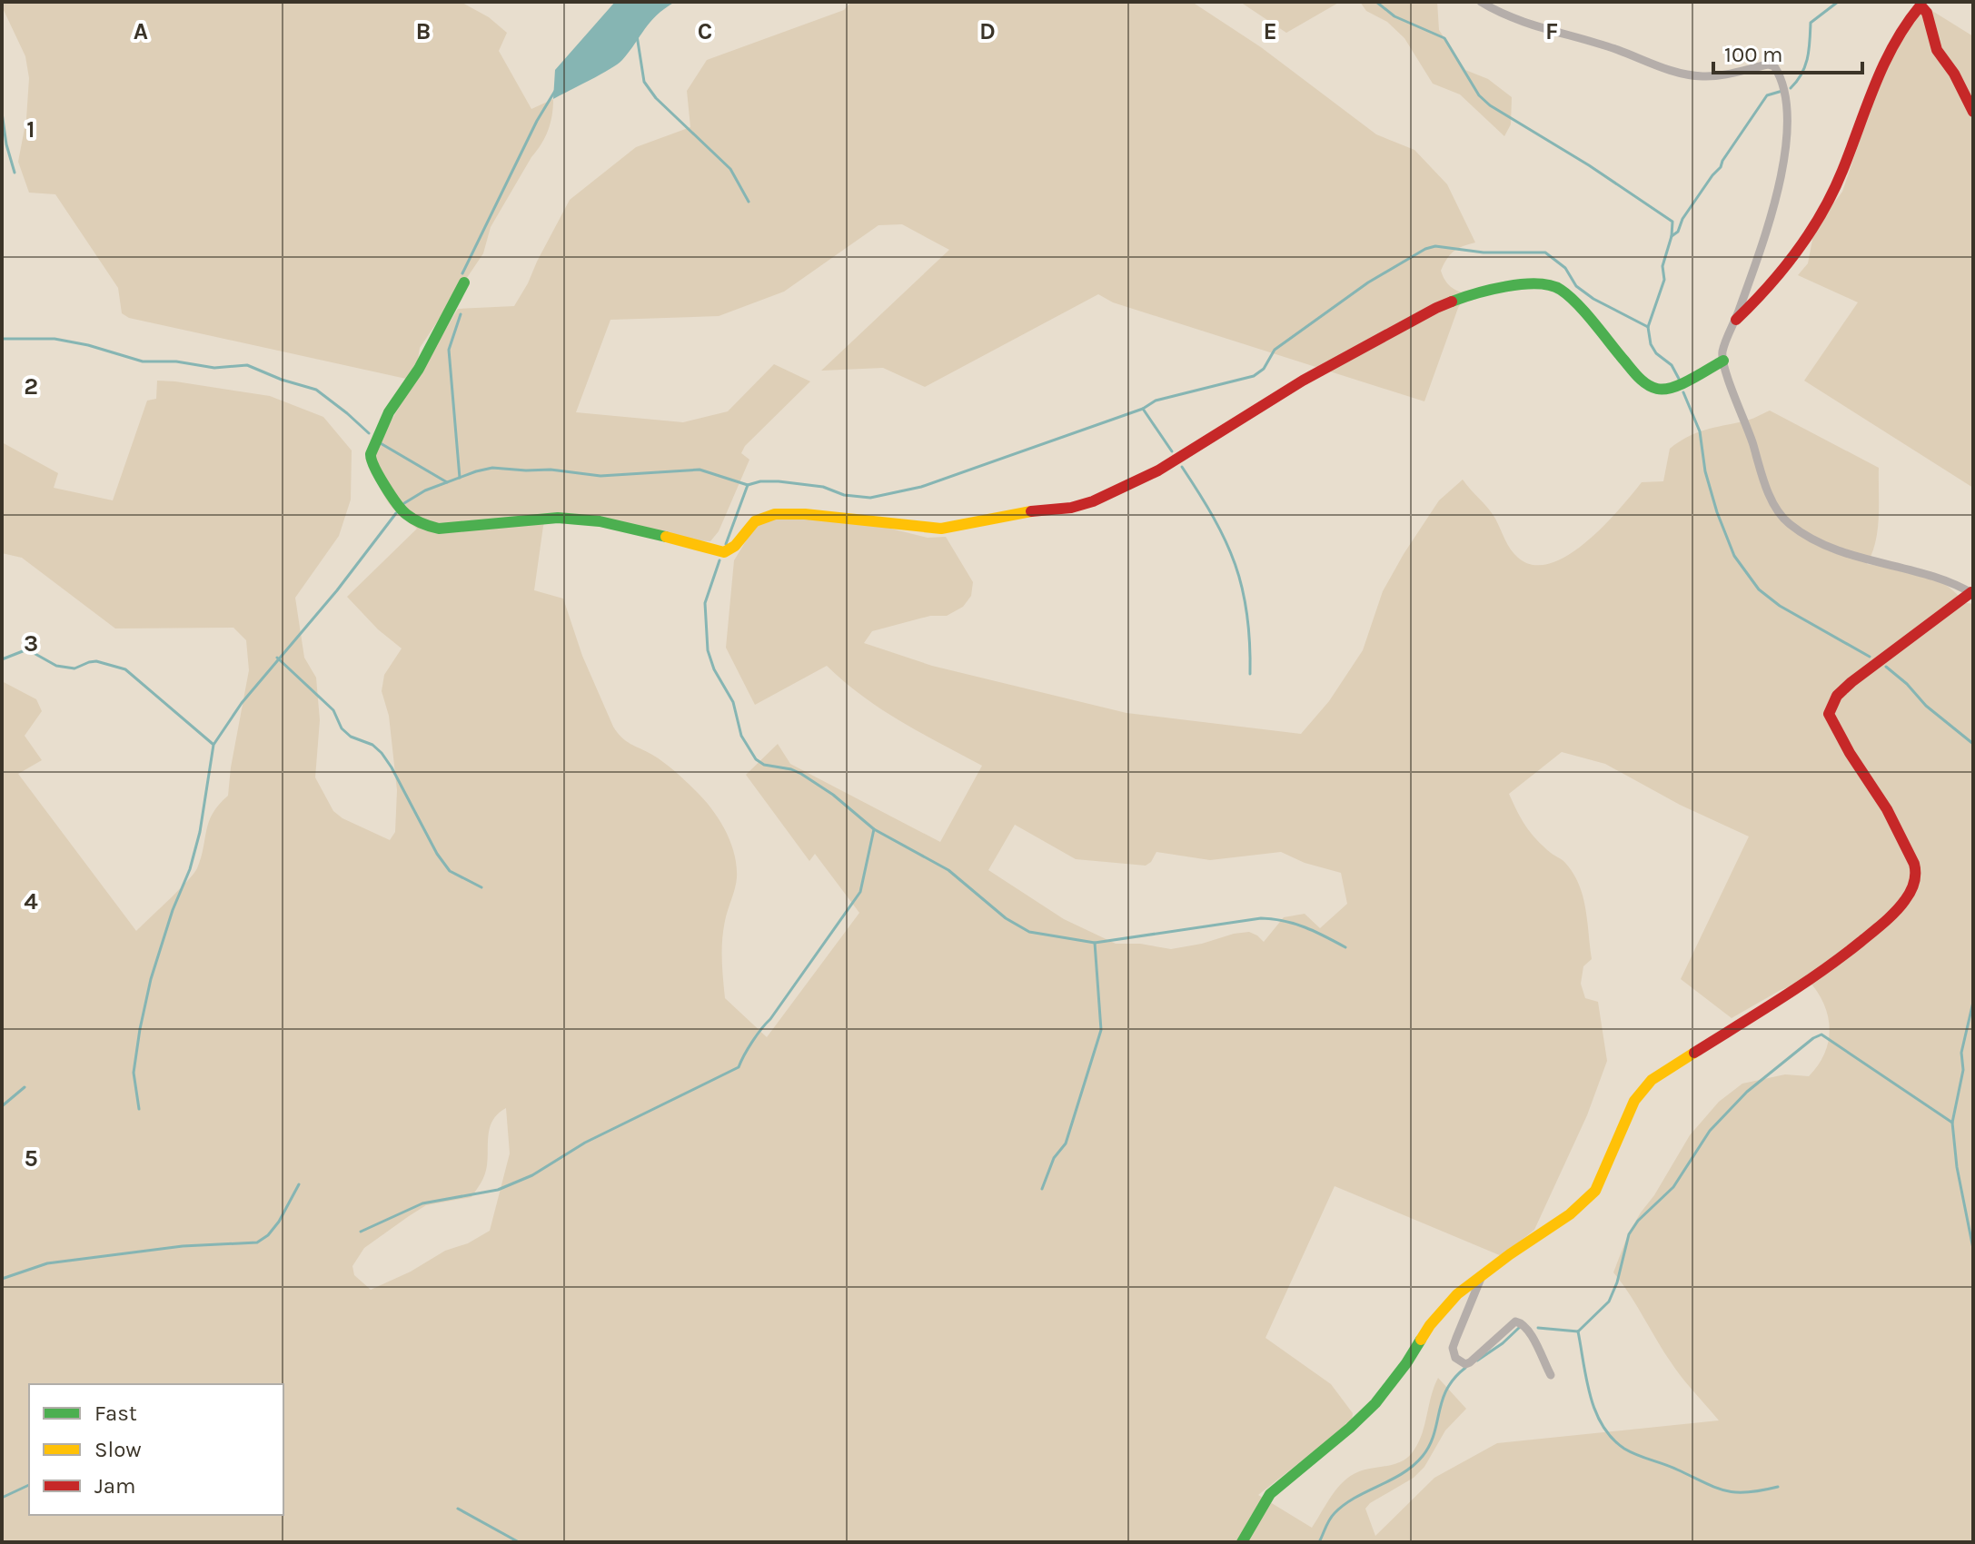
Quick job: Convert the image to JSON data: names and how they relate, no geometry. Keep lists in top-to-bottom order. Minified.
{"legend":["Fast","Slow","Jam"],"scale_bar":"100 m","grid":{"columns":["A","B","C","D","E","F"],"rows":["1","2","3","4","5"]}}
